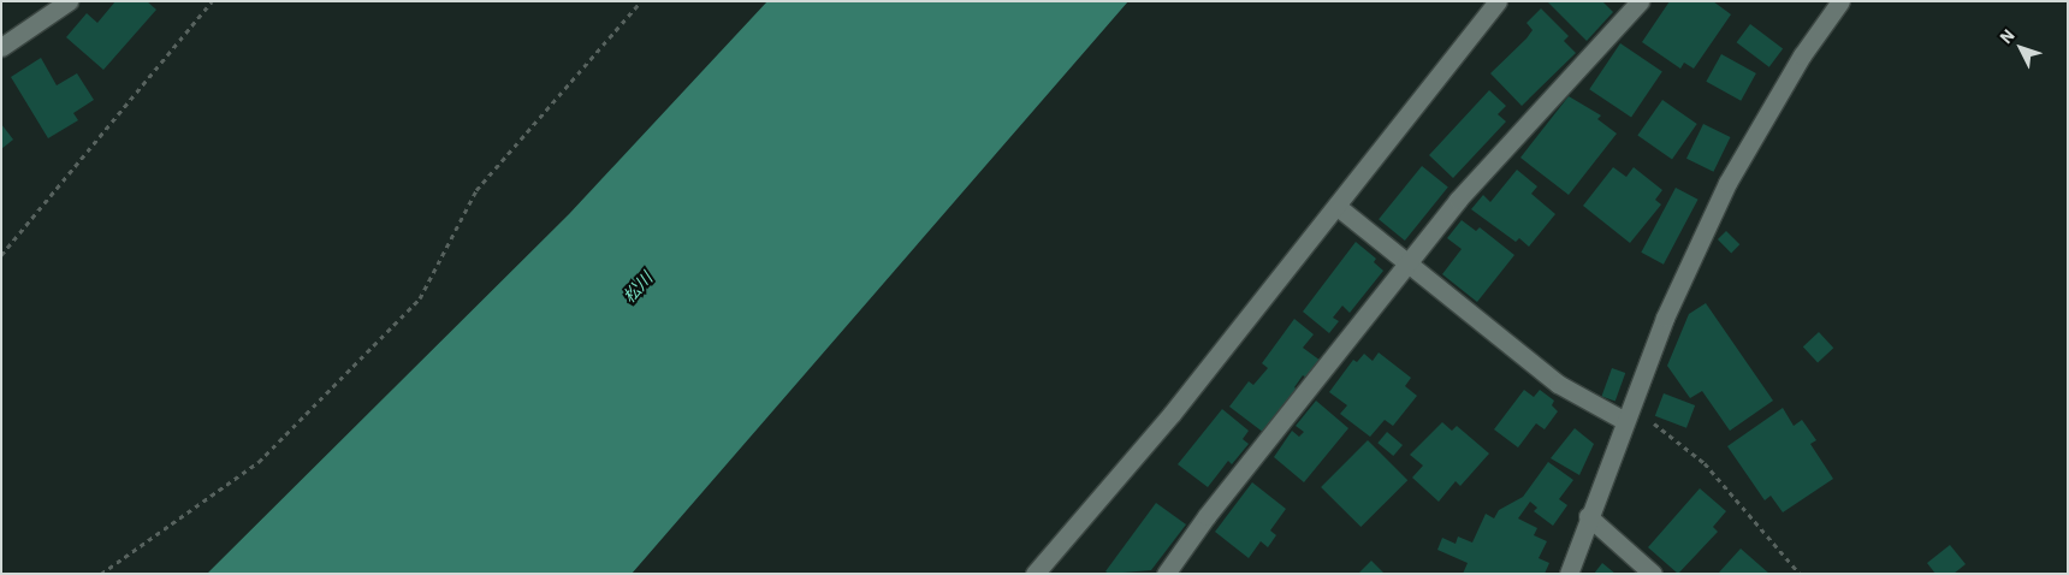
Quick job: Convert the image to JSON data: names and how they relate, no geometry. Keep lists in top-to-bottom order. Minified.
{"water":["松川"],"north":"top left"}
